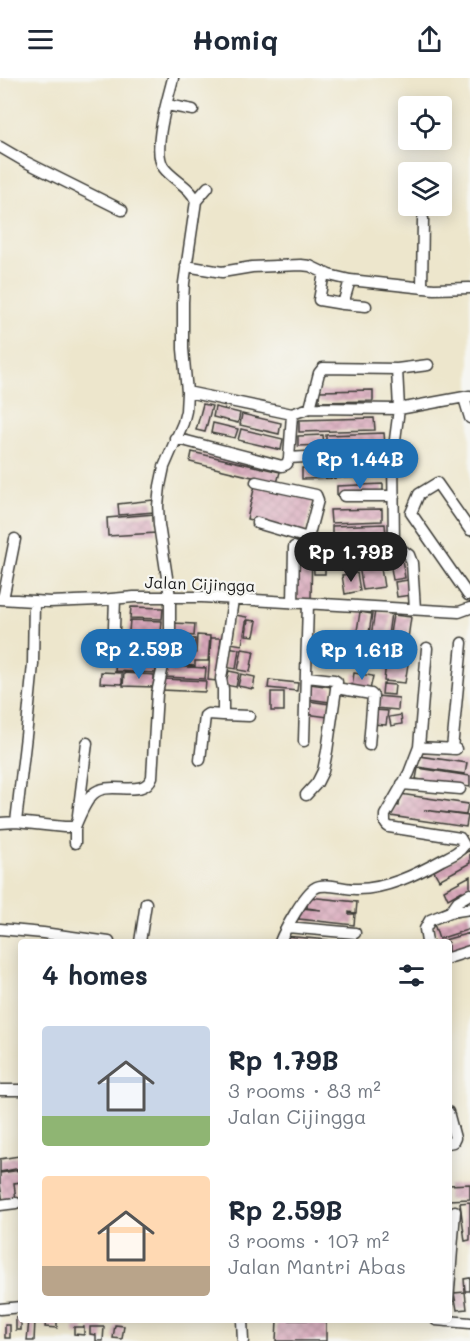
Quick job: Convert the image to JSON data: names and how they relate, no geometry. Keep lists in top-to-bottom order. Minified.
{"streets":{"street":["Jalan Cijingga"]},"page":{"header":"Homiq","price":["Rp 1.44B","Rp 1.79B","Rp 2.59B","Rp 1.61B"],"heading":"4 homes","list":[{"name":"Rp 1.79B","note":"3 rooms · 83 m² · Jalan Cijingga"},{"name":"Rp 2.59B","note":"3 rooms · 107 m² · Jalan Mantri Abas"}]}}
